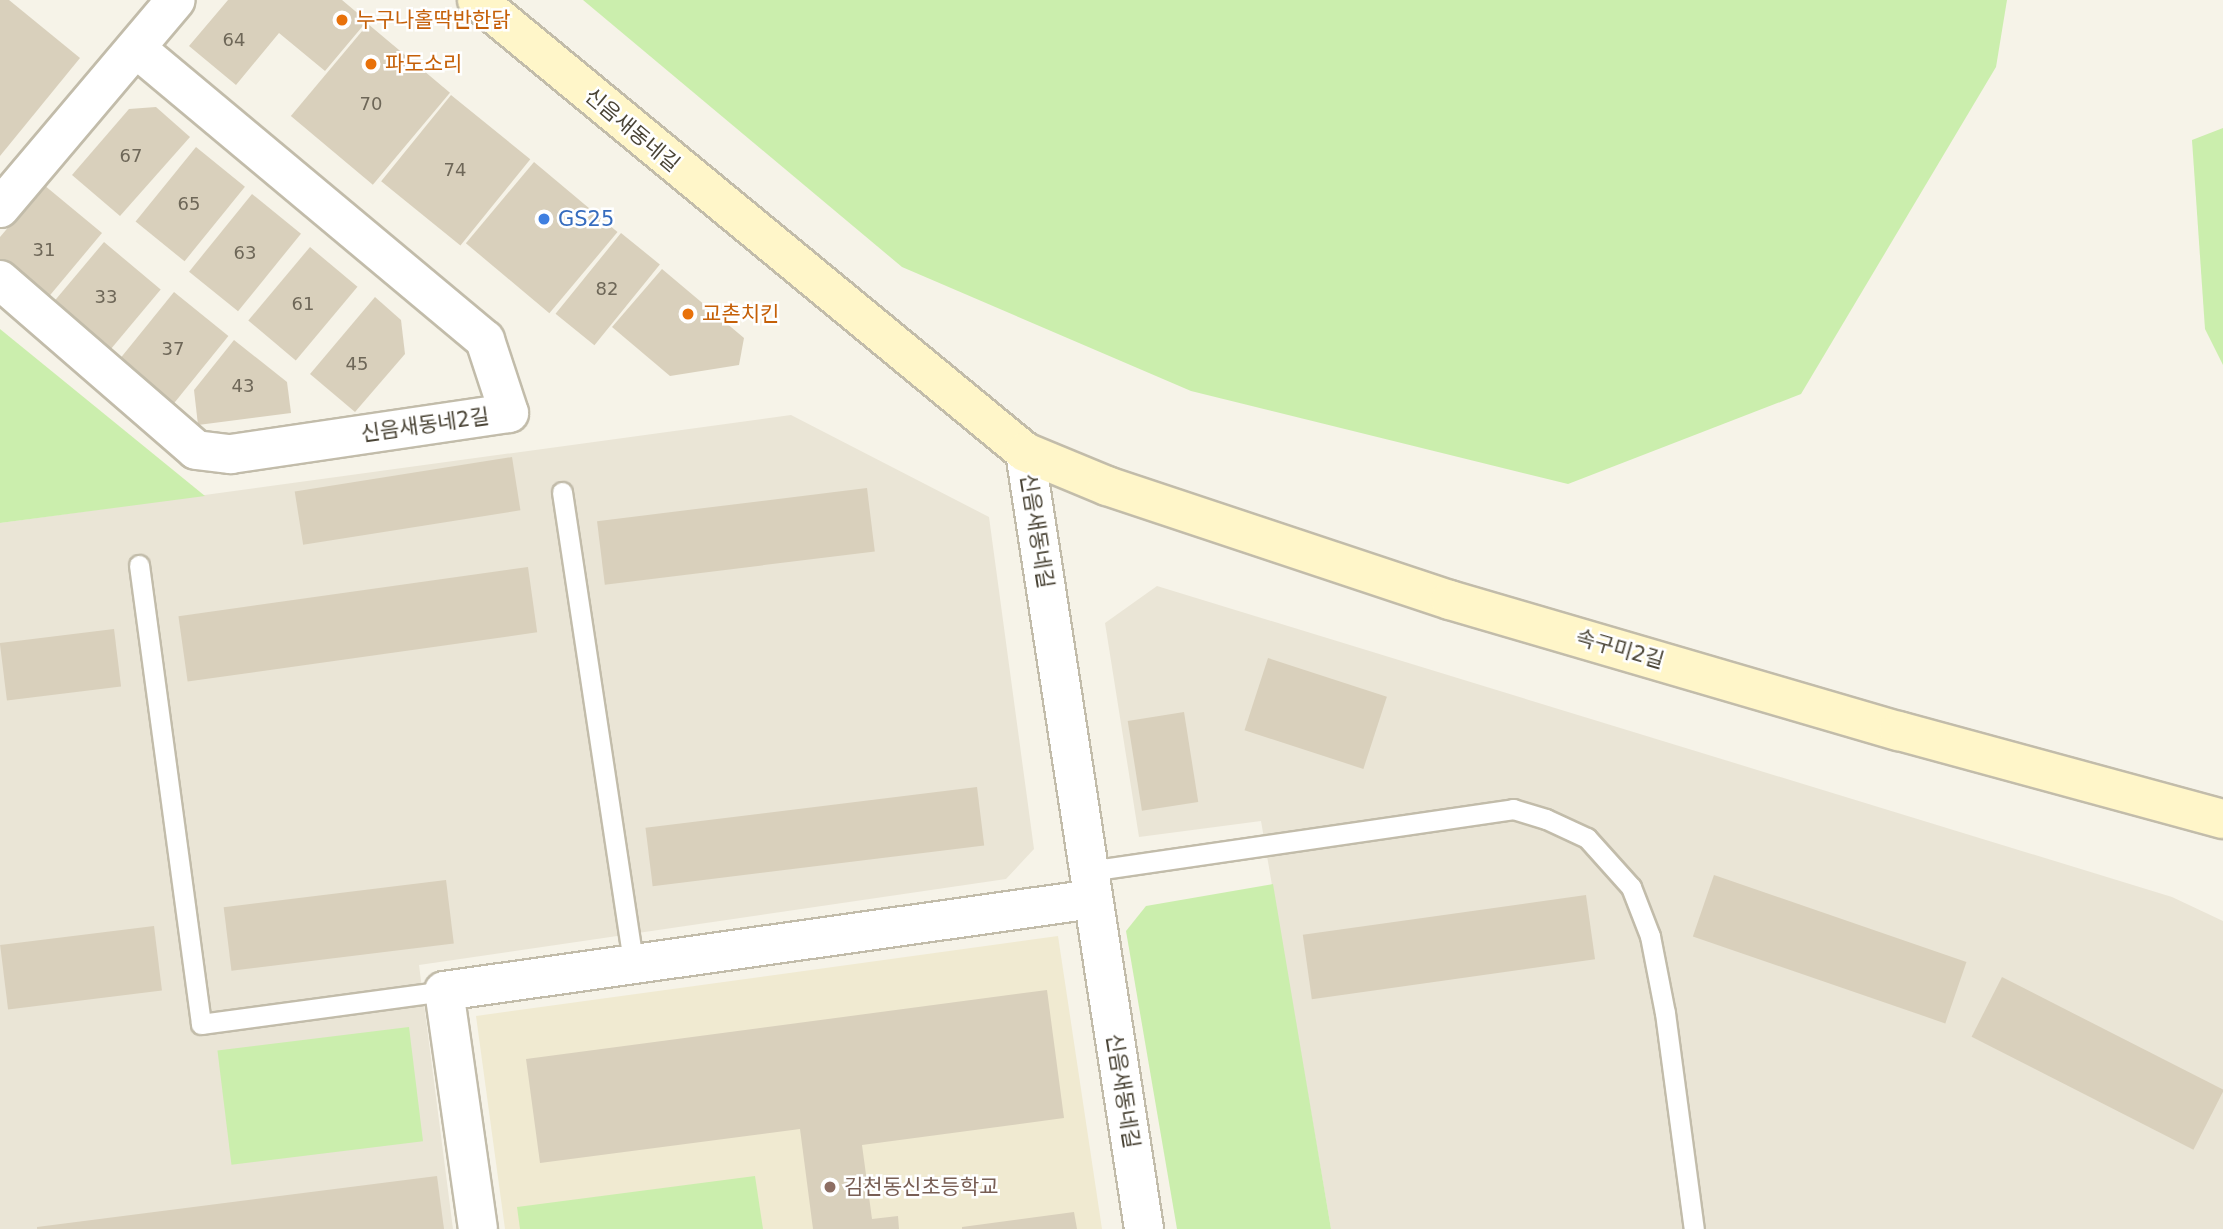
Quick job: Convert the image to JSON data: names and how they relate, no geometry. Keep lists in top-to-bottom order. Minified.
{"streets":{"street":["신음새동네길","신음새동네2길","속구미2길"]},"crossings":[["신음새동네길","속구미2길"]],"places":["누구나홀딱반한닭","파도소리","GS25","교촌치킨","김천동신초등학교"],"house_numbers":["64","70","67","74","65","31","63","82","33","61","37","45","43"]}
